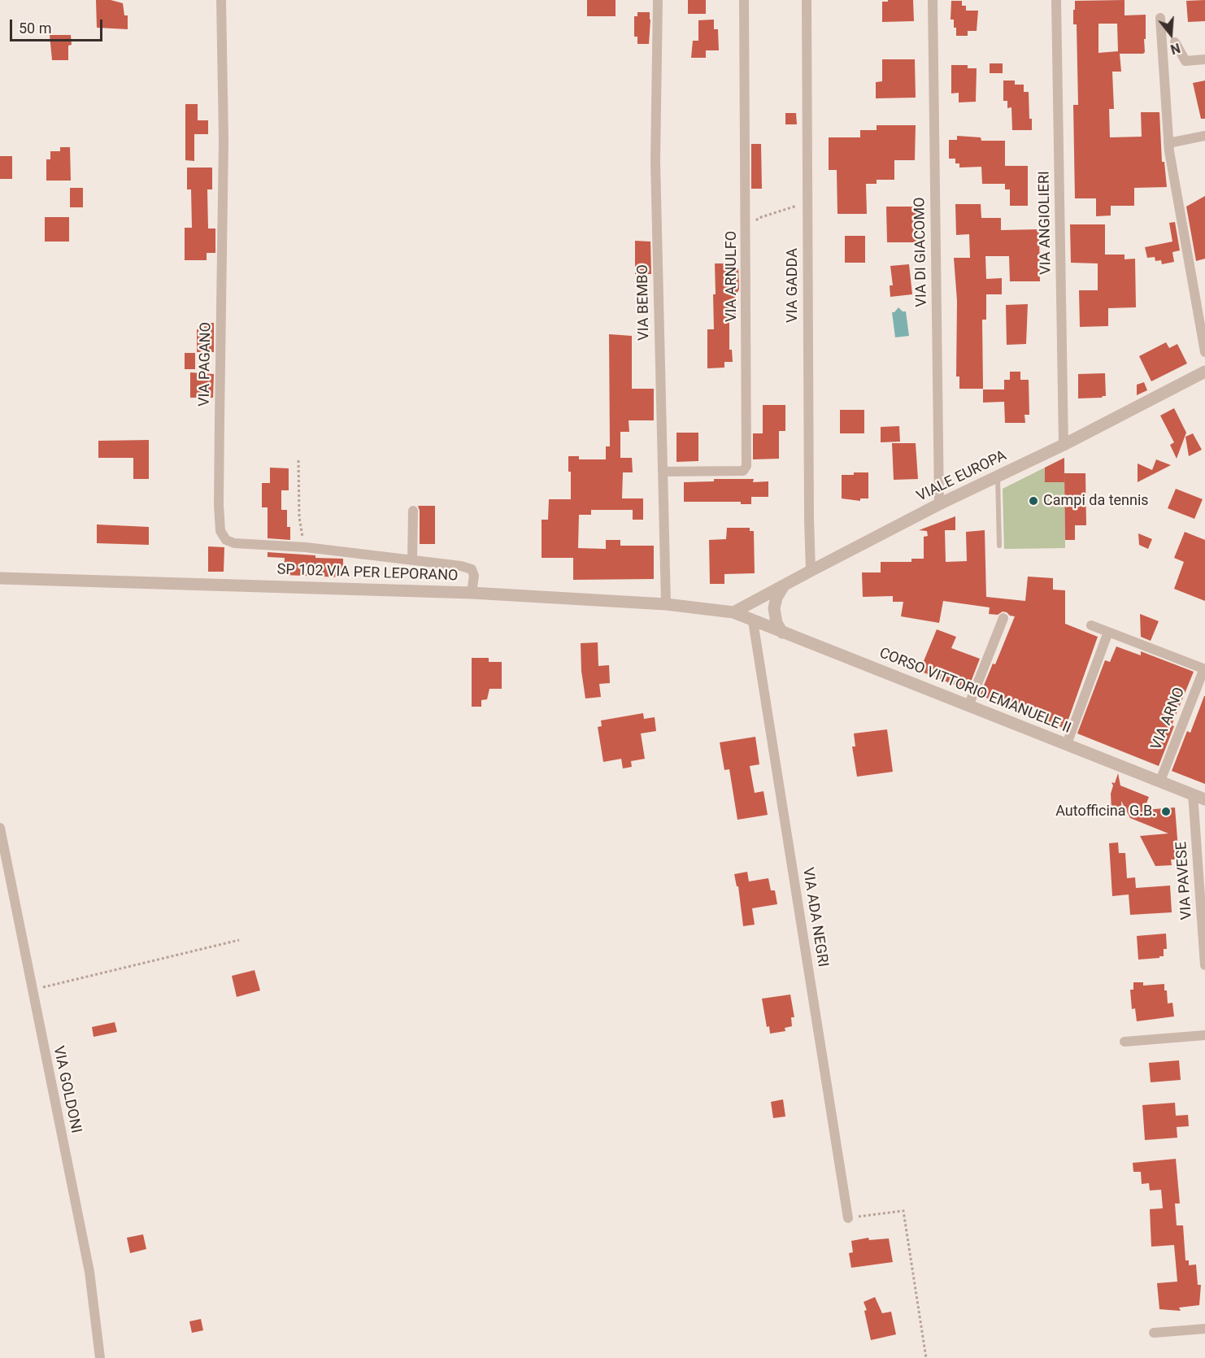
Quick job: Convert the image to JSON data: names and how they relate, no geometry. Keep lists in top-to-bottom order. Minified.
{"streets":{"street":["VIA ANGIOLIERI","VIA DI GIACOMO","VIA ARNULFO","VIA GADDA","VIA BEMBO","VIA PAGANO","VIALE EUROPA","SP 102 VIA PER LEPORANO","CORSO VITTORIO EMANUELE II","VIA ARNO","VIA PAVESE","VIA ADA NEGRI","VIA GOLDONI"]},"crossings":[["VIA ANGIOLIERI","VIALE EUROPA"],["VIA DI GIACOMO","VIALE EUROPA"],["VIA ARNULFO","VIA BEMBO"],["VIA GADDA","VIALE EUROPA"],["VIA BEMBO","SP 102 VIA PER LEPORANO"],["VIA PAGANO","SP 102 VIA PER LEPORANO"],["VIALE EUROPA","SP 102 VIA PER LEPORANO"],["VIALE EUROPA","CORSO VITTORIO EMANUELE II"],["SP 102 VIA PER LEPORANO","CORSO VITTORIO EMANUELE II"],["CORSO VITTORIO EMANUELE II","VIA ARNO"],["CORSO VITTORIO EMANUELE II","VIA PAVESE"],["CORSO VITTORIO EMANUELE II","VIA ADA NEGRI"]],"places":["Campi da tennis","Autofficina G.B."],"scale_bar":"50 m","north":"bottom"}
